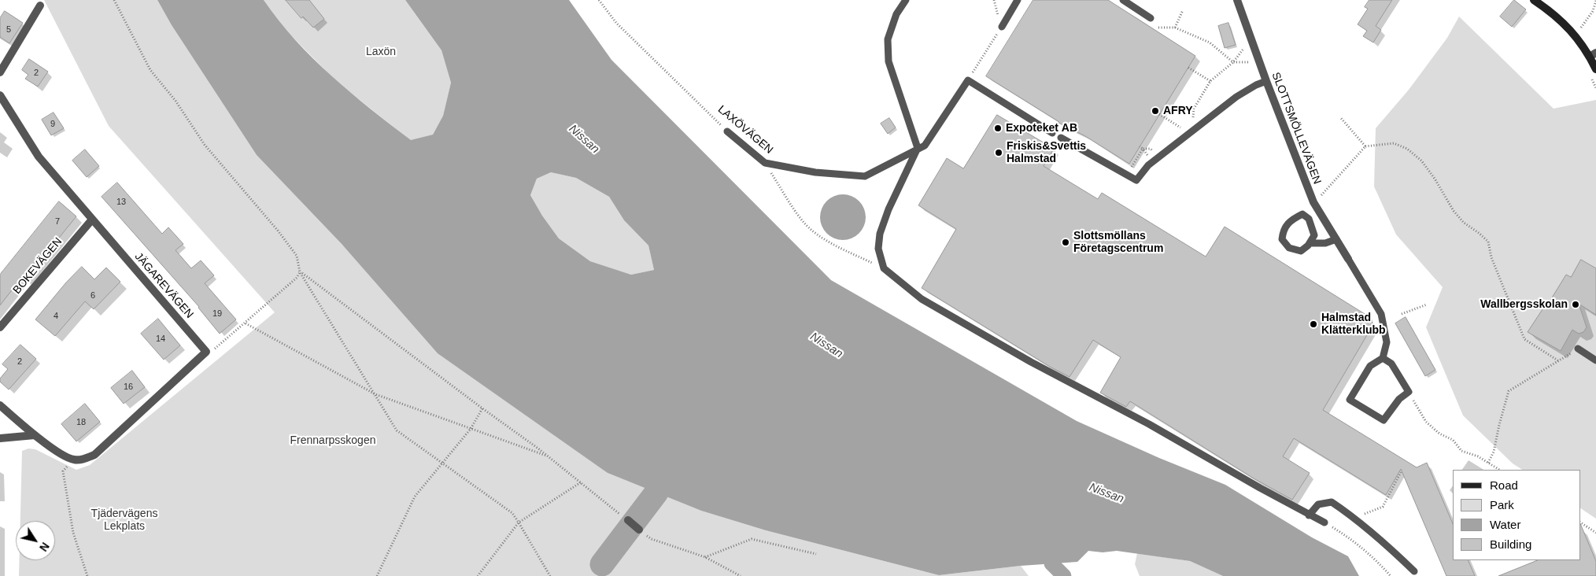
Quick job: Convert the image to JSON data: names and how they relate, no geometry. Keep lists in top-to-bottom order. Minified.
{"streets":{"street":["SLOTTSMÖLLEVÄGEN","BOKEVÄGEN","JÄGAREVÄGEN"],"lane":["LAXÖVÄGEN"]},"crossings":[["BOKEVÄGEN","JÄGAREVÄGEN"]],"water":["Nissan"],"parks":["Laxön","Frennarpsskogen","Tjädervägens Lekplats"],"places":["AFRY","Expoteket AB","Friskis&Svettis Halmstad","Slottsmöllans Företagscentrum","Wallbergsskolan","Halmstad Klätterklubb"],"house_numbers":["5","2","9","13","7","6","19","4","14","2","16","18"],"legend":["Road","Park","Water","Building"],"north":"bottom right"}
